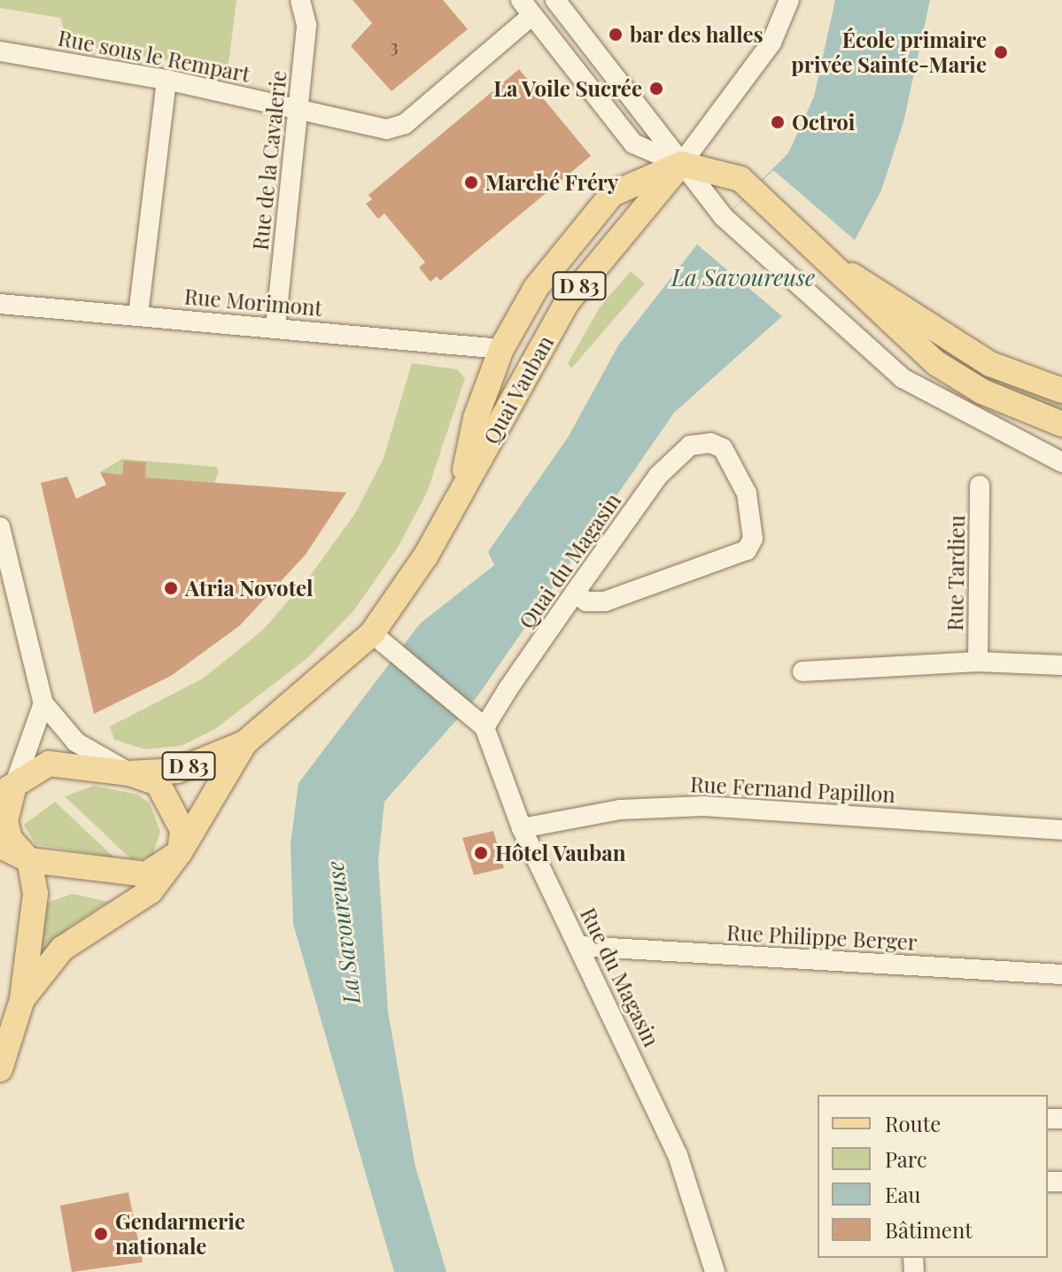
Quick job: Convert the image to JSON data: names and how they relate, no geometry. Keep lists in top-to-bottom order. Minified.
{"streets":{"main road":["D 83","Quai Vauban"],"street":["Rue sous le Rempart","Rue de la Cavalerie","Rue Morimont","Quai du Magasin","Rue Tardieu","Rue Fernand Papillon","Rue Philippe Berger","Rue du Magasin"]},"crossings":[["Rue sous le Rempart","Rue de la Cavalerie"],["Rue de la Cavalerie","Rue Morimont"],["Rue Morimont","Quai Vauban"],["Quai du Magasin","Rue du Magasin"],["Rue Fernand Papillon","Rue du Magasin"],["Rue Philippe Berger","Rue du Magasin"]],"water":["La Savoureuse"],"places":["bar des halles","École primaire privée Sainte-Marie","La Voile Sucrée","Octroi","Marché Fréry","Atria Novotel","Hôtel Vauban","Gendarmerie nationale"],"house_numbers":["3"],"legend":["Route","Parc","Eau","Bâtiment"]}
